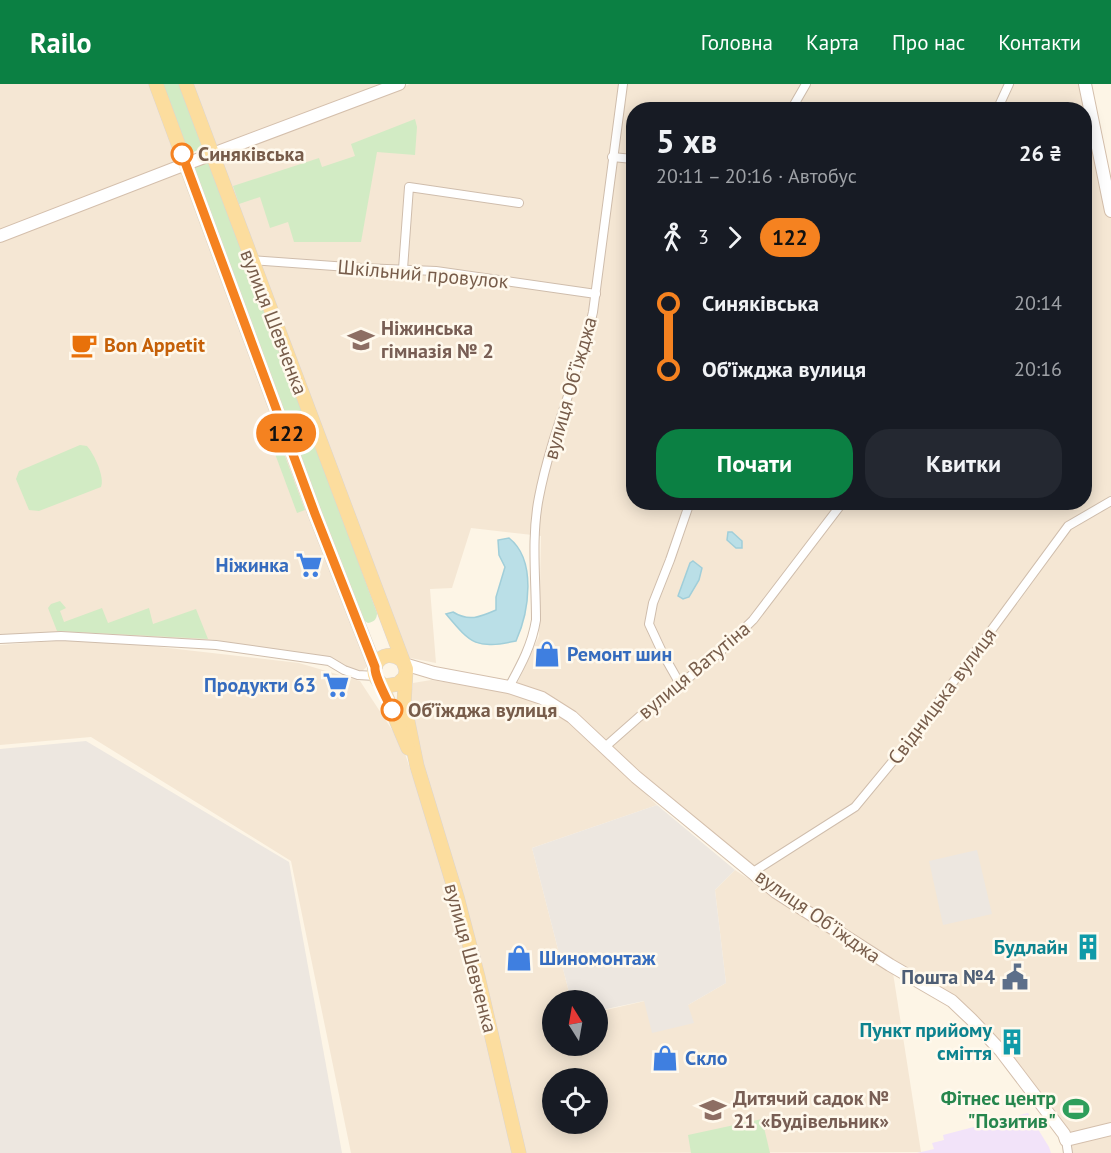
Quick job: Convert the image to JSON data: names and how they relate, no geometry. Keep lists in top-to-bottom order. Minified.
{"streets":{"main road":["вулиця Шевченка"],"street":["Шкільний провулок","вулиця Обʼїжджа","вулиця Ватутіна","Свідницька вулиця"]},"crossings":[["Шкільний провулок","вулиця Шевченка"],["Шкільний провулок","вулиця Обʼїжджа"],["вулиця Шевченка","вулиця Обʼїжджа"],["вулиця Обʼїжджа","вулиця Ватутіна"],["вулиця Обʼїжджа","Свідницька вулиця"]],"places":{"other":["Синяківська","Об’їжджа вулиця"],"school or university":["Ніжинська гімназія № 2","Дитячий садок № 21 «Будівельник»"],"cafe":["Bon Appetit"],"supermarket":["Ніжинка","Продукти 63"],"shop":["Ремонт шин","Шиномонтаж","Скло"],"building":["Будлайн","Пункт прийому сміття"],"public building":["Пошта №4"],"sports":["Фітнес центр \"Позитив\""]},"lines":["bus line 122"],"north":"top","page":{"header":"Railo","nav":["Головна","Карта","Про нас","Контакти"],"on_map":"122","heading":["5 хв","20:11 – 20:16 · Автобус","26 ₴"],"legs":["3","122"],"list":[{"name":"Синяківська","value":"20:14"},{"name":"Об’їжджа вулиця","value":"20:16"}],"buttons":["Почати","Квитки"]}}
